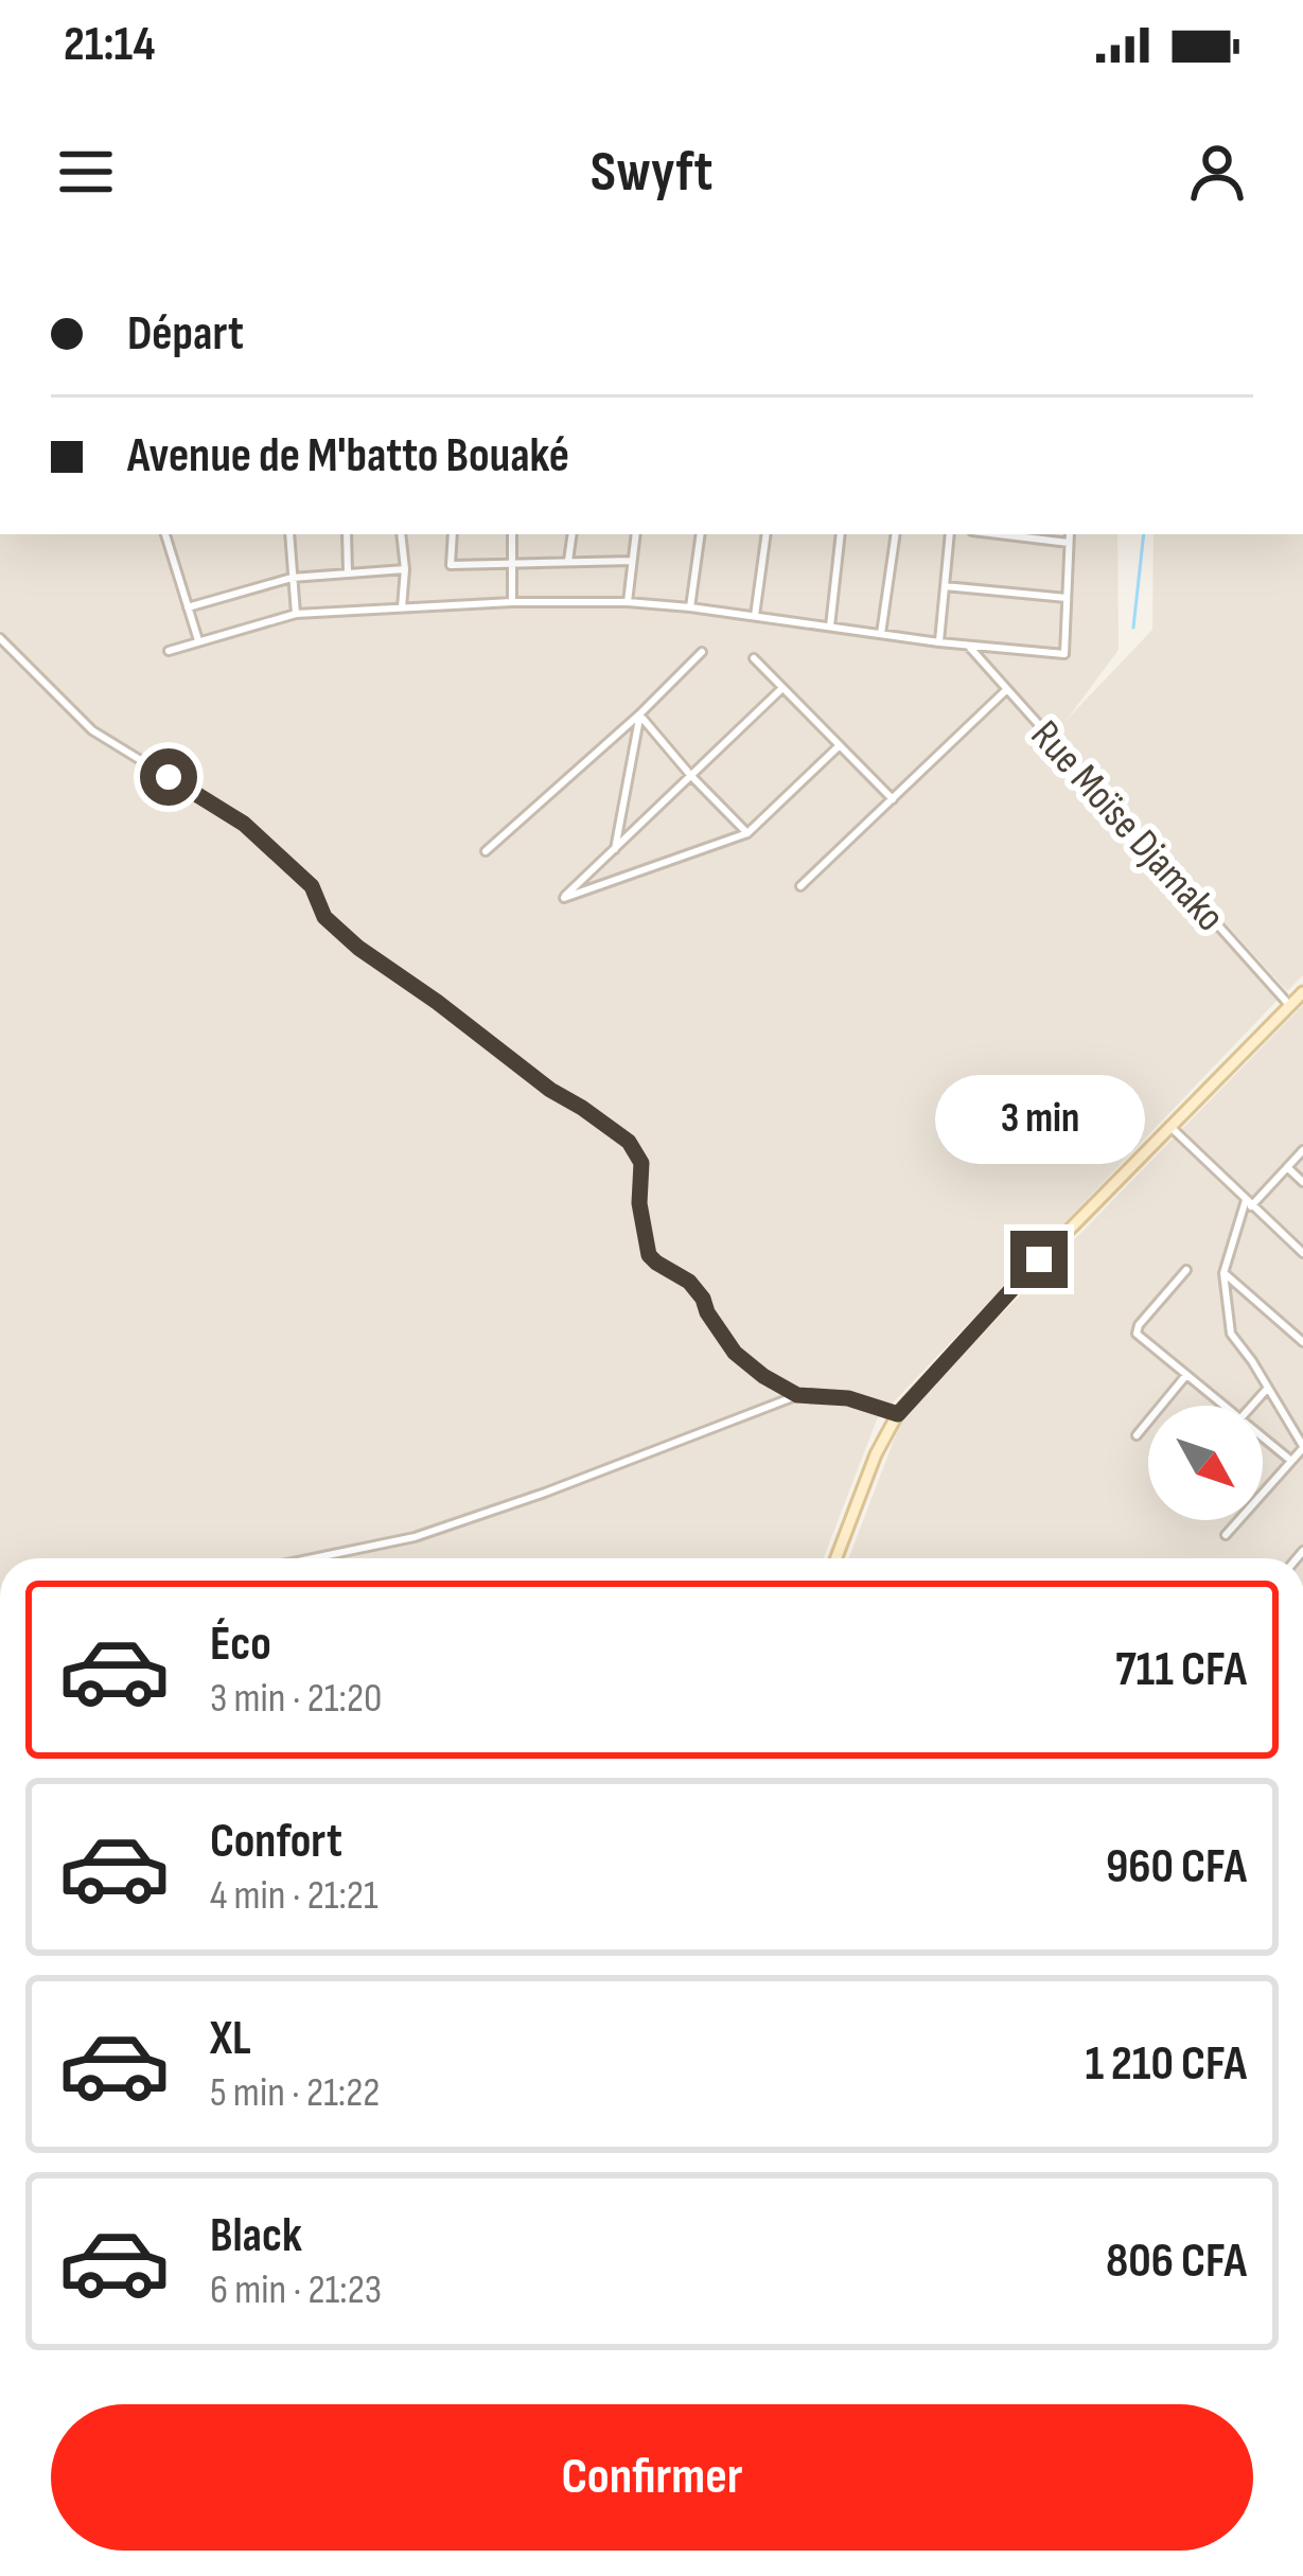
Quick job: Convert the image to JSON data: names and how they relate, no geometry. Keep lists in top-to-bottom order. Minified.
{"streets":{"street":["Rue Moïse Djamako"]},"north":"bottom right","page":{"status":"21:14","header":"Swyft","banner":["Départ","Avenue de M'batto Bouaké"],"bubble":"3 min","list":[{"name":"Éco","note":"3 min · 21:20","value":"711 CFA"},{"name":"Confort","note":"4 min · 21:21","value":"960 CFA"},{"name":"XL","note":"5 min · 21:22","value":"1 210 CFA"},{"name":"Black","note":"6 min · 21:23","value":"806 CFA"}],"buttons":"Confirmer"}}
